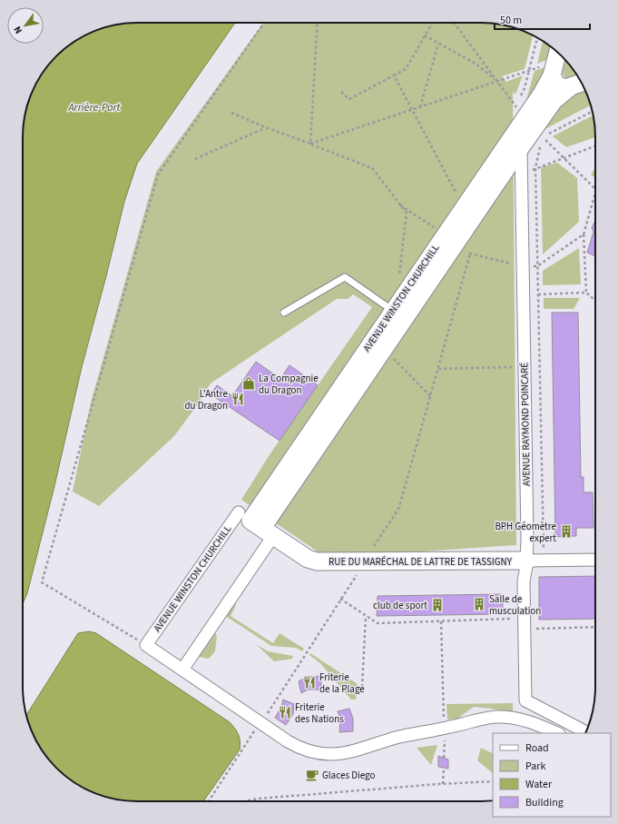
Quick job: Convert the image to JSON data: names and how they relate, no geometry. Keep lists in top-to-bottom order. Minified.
{"streets":{"street":["AVENUE WINSTON CHURCHILL","AVENUE RAYMOND POINCARÉ","RUE DU MARÉCHAL DE LATTRE DE TASSIGNY"]},"crossings":[["AVENUE WINSTON CHURCHILL","AVENUE RAYMOND POINCARÉ"],["AVENUE WINSTON CHURCHILL","RUE DU MARÉCHAL DE LATTRE DE TASSIGNY"],["AVENUE RAYMOND POINCARÉ","RUE DU MARÉCHAL DE LATTRE DE TASSIGNY"]],"water":["Arrière-Port"],"places":{"shop":["La Compagnie du Dragon"],"restaurant":["L'Antre du Dragon","Friterie de la Plage","Friterie des Nations"],"building":["BPH Géomètre expert","Salle de musculation","club de sport"],"cafe":["Glaces Diego"]},"legend":["Road","Park","Water","Building"],"scale_bar":"50 m","north":"bottom left"}
